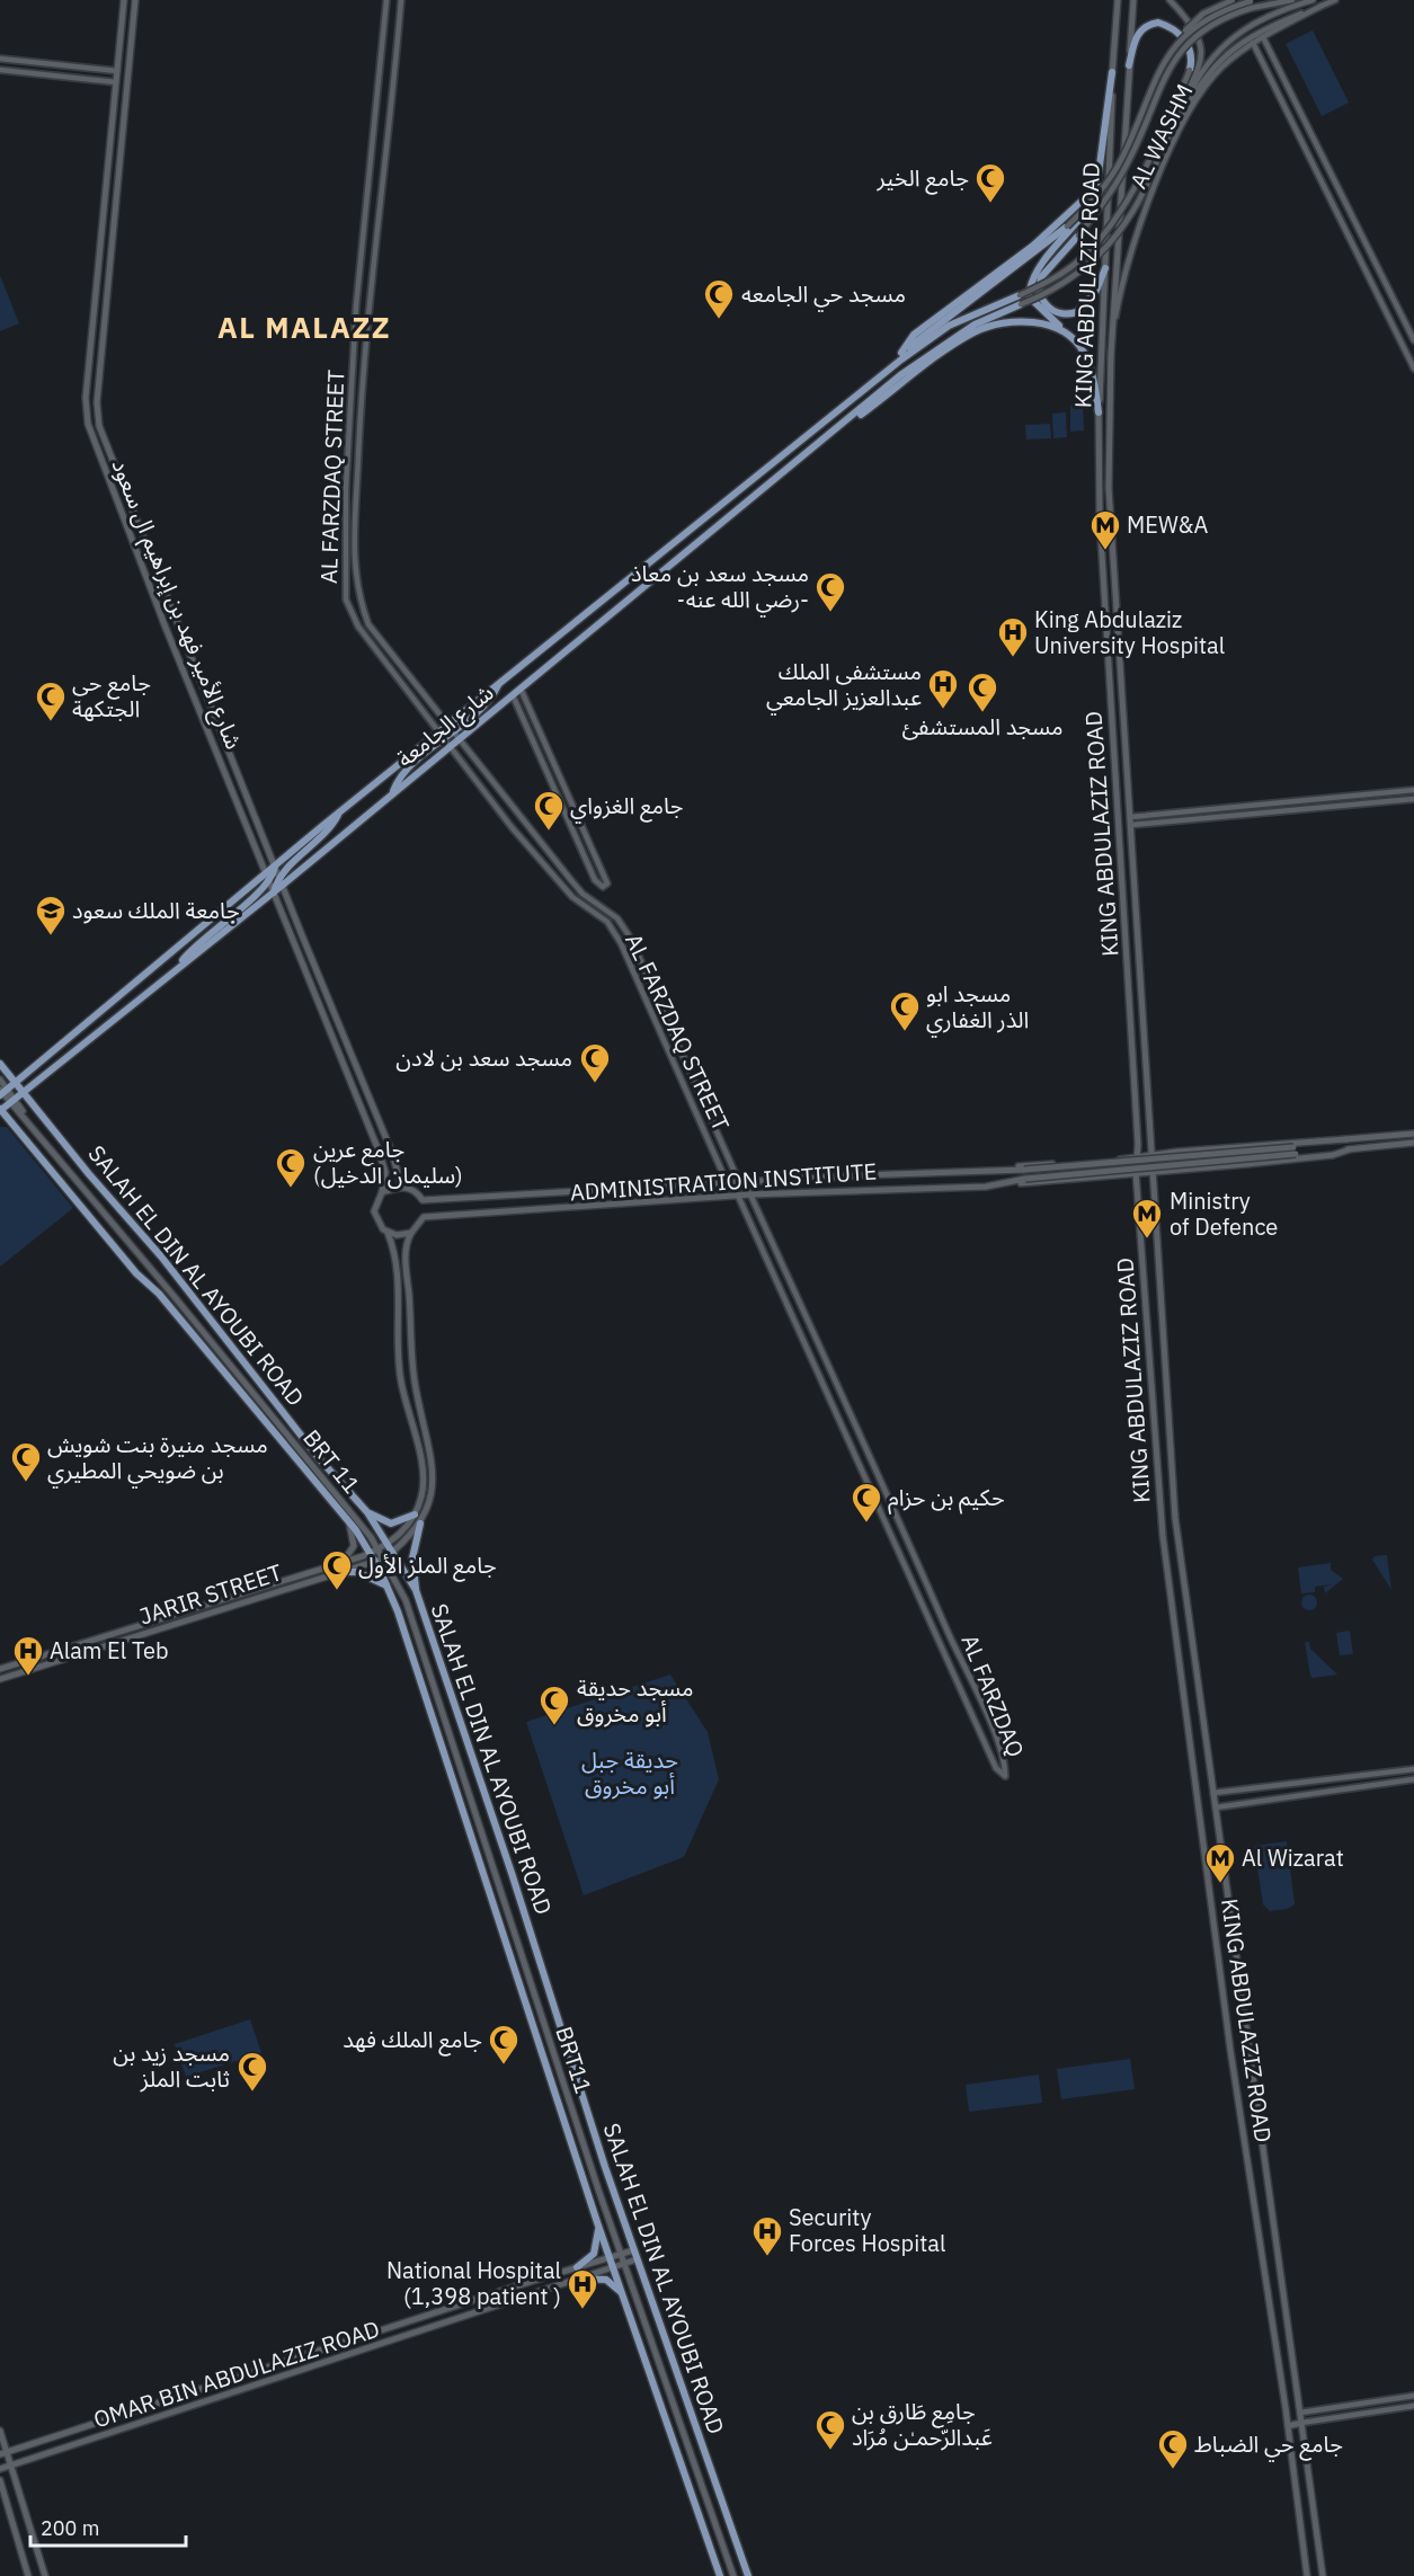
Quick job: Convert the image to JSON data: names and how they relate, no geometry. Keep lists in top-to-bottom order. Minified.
{"streets":{"main road":["KING ABDULAZIZ ROAD","شارع الأمير فهد بن إبراهيم ال سعود","شارع الجامعة","ADMINISTRATION INSTITUTE","SALAH EL DIN AL AYOUBI ROAD","BRT 11","JARIR STREET","BRT11","OMAR BIN ABDULAZIZ ROAD"],"street":["AL WASHM","AL FARZDAQ STREET","AL FARZDAQ"]},"crossings":[["AL WASHM","KING ABDULAZIZ ROAD"],["AL FARZDAQ STREET","شارع الجامعة"],["AL FARZDAQ STREET","ADMINISTRATION INSTITUTE"],["AL FARZDAQ STREET","AL FARZDAQ"],["شارع الأمير فهد بن إبراهيم ال سعود","شارع الجامعة"],["شارع الأمير فهد بن إبراهيم ال سعود","ADMINISTRATION INSTITUTE"],["شارع الجامعة","SALAH EL DIN AL AYOUBI ROAD"],["شارع الجامعة","BRT 11"],["ADMINISTRATION INSTITUTE","AL FARZDAQ"],["SALAH EL DIN AL AYOUBI ROAD","JARIR STREET"],["SALAH EL DIN AL AYOUBI ROAD","OMAR BIN ABDULAZIZ ROAD"],["BRT 11","BRT11"],["JARIR STREET","BRT11"],["BRT11","OMAR BIN ABDULAZIZ ROAD"]],"districts":["AL MALAZZ"],"parks":["حديقة جبل أبو مخروق"],"places":{"mosque":["جامع الخير","مسجد حي الجامعه","مسجد سعد بن معاذ -رضي الله عنه-","مسجد المستشفئ","جامع حي الجتكهة","جامع الغزواي","مسجد ابو الذر الغفاري","مسجد سعد بن لادن","جامع عرين (سليمان الدخيل)","مسجد منيرة بنت شويش بن ضويحي المطيري","حكيم بن حزام","جامع الملز الأول","مسجد حديقة أبو مخروق","جامع الملك فهد","مسجد زيد بن ثابت الملز","جامِع طَارق بن عَبدالرّحمـٰن مُرَاد","جامع حي الضباط"],"metro station":["MEW&A","Ministry of Defence","Al Wizarat"],"hospital":["King Abdulaziz University Hospital","مستشفى الملك عبدالعزيز الجامعي","Alam El Teb","Security Forces Hospital","National Hospital (1,398 patient )"],"school or university":["جامعة الملك سعود"]},"scale_bar":"200 m"}
